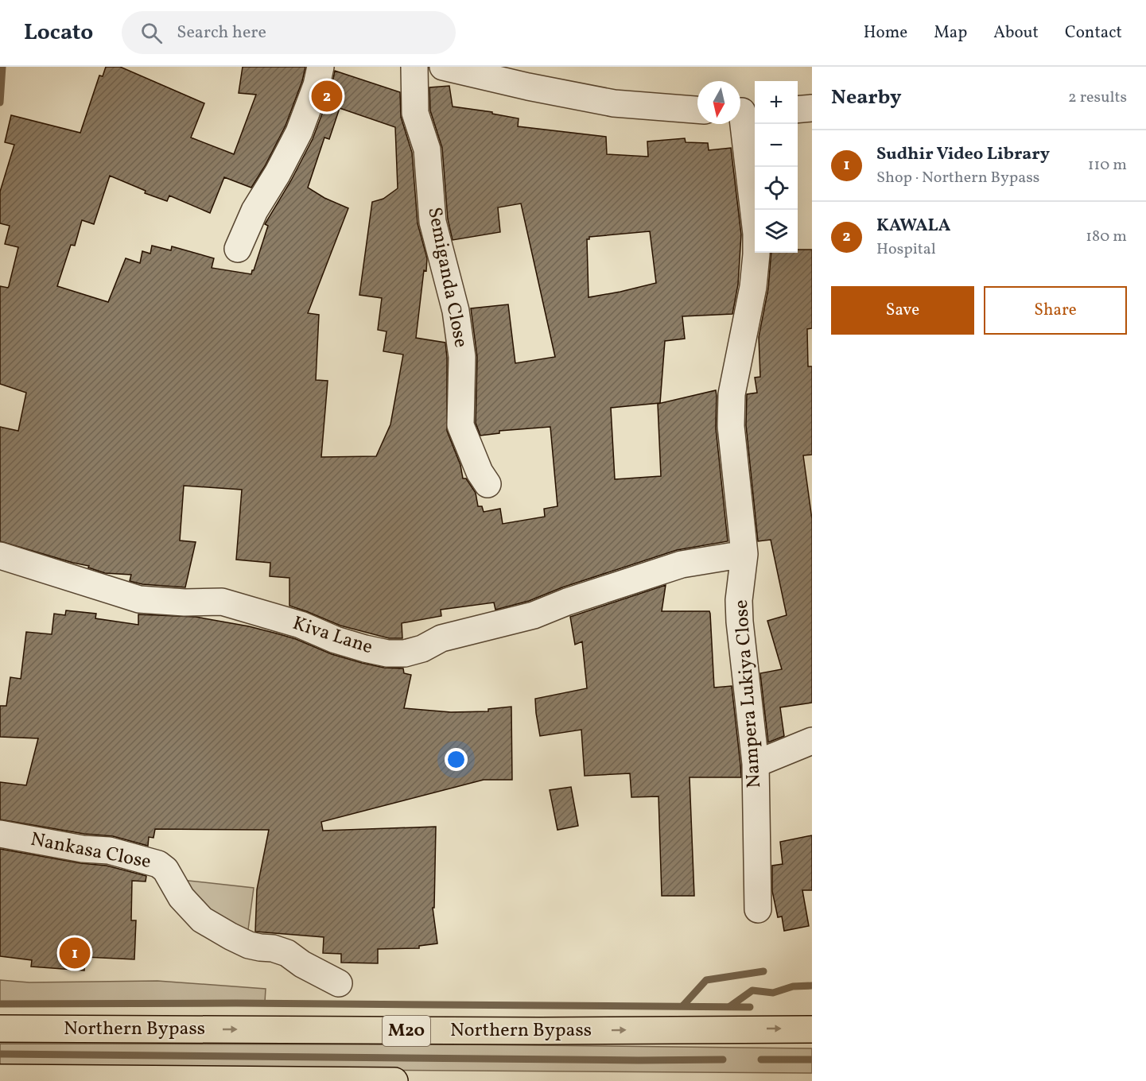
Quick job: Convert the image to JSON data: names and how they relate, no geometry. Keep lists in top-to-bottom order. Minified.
{"streets":{"highway":["Northern Bypass","M20"],"street":["Semiganda Close","Kiva Lane","Nampera Lukiya Close","Nankasa Close"]},"crossings":[["Kiva Lane","Nampera Lukiya Close"]],"north":"bottom","page":{"header":"Locato","search":"Search here","nav":["Home","Map","About","Contact"],"heading":["Nearby","2 results"],"pins":["2","1"],"map_buttons":["+","−"],"list":[{"mark":"1","name":"Sudhir Video Library","note":"Shop · Northern Bypass","value":"110 m"},{"mark":"2","name":"KAWALA","note":"Hospital","value":"180 m"}],"buttons":["Save","Share"]}}
